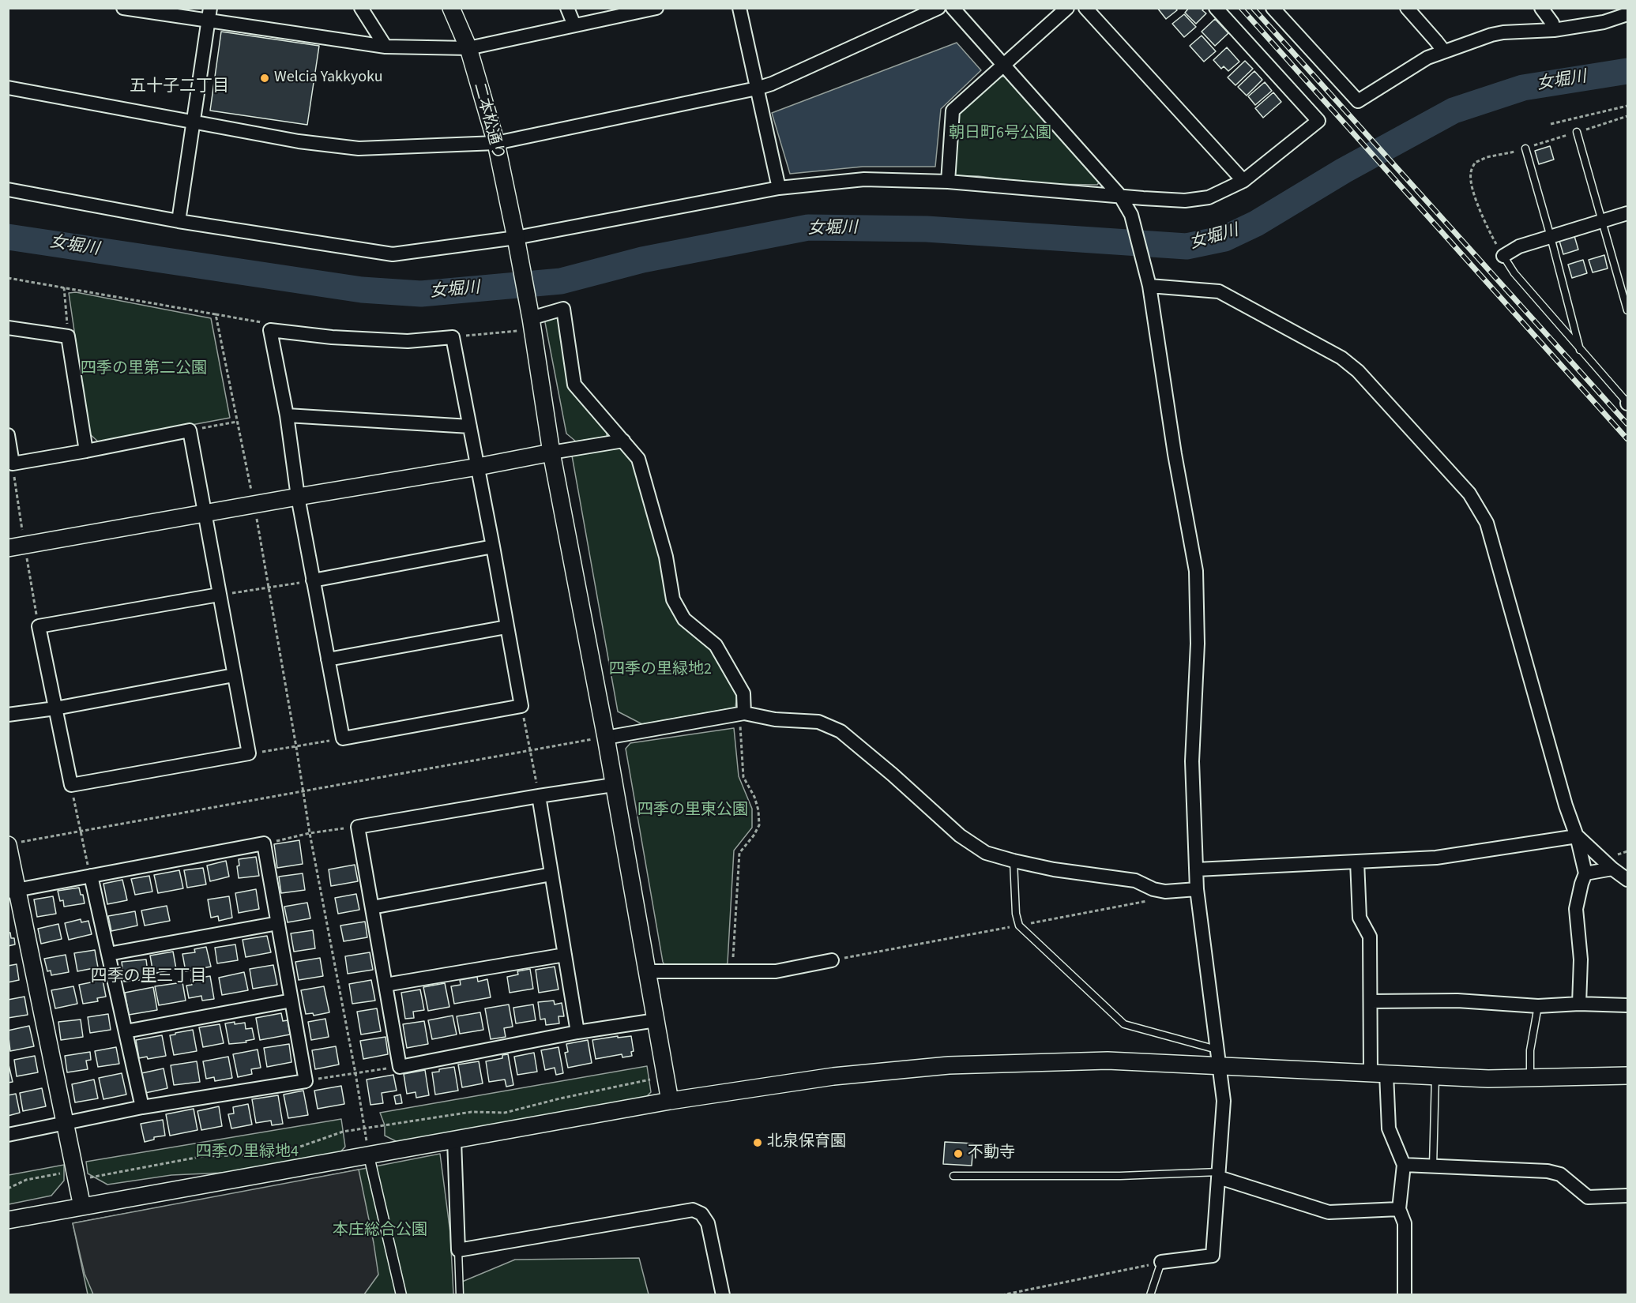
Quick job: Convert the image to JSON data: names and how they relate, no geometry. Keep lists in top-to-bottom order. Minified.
{"streets":{"street":["二本松通り"]},"districts":["五十子二丁目","四季の里三丁目"],"water":["女堀川"],"parks":["朝日町6号公園","四季の里第二公園","四季の里緑地2","四季の里東公園","四季の里緑地4","本庄総合公園"],"places":["Welcia Yakkyoku","北泉保育園","不動寺"]}
